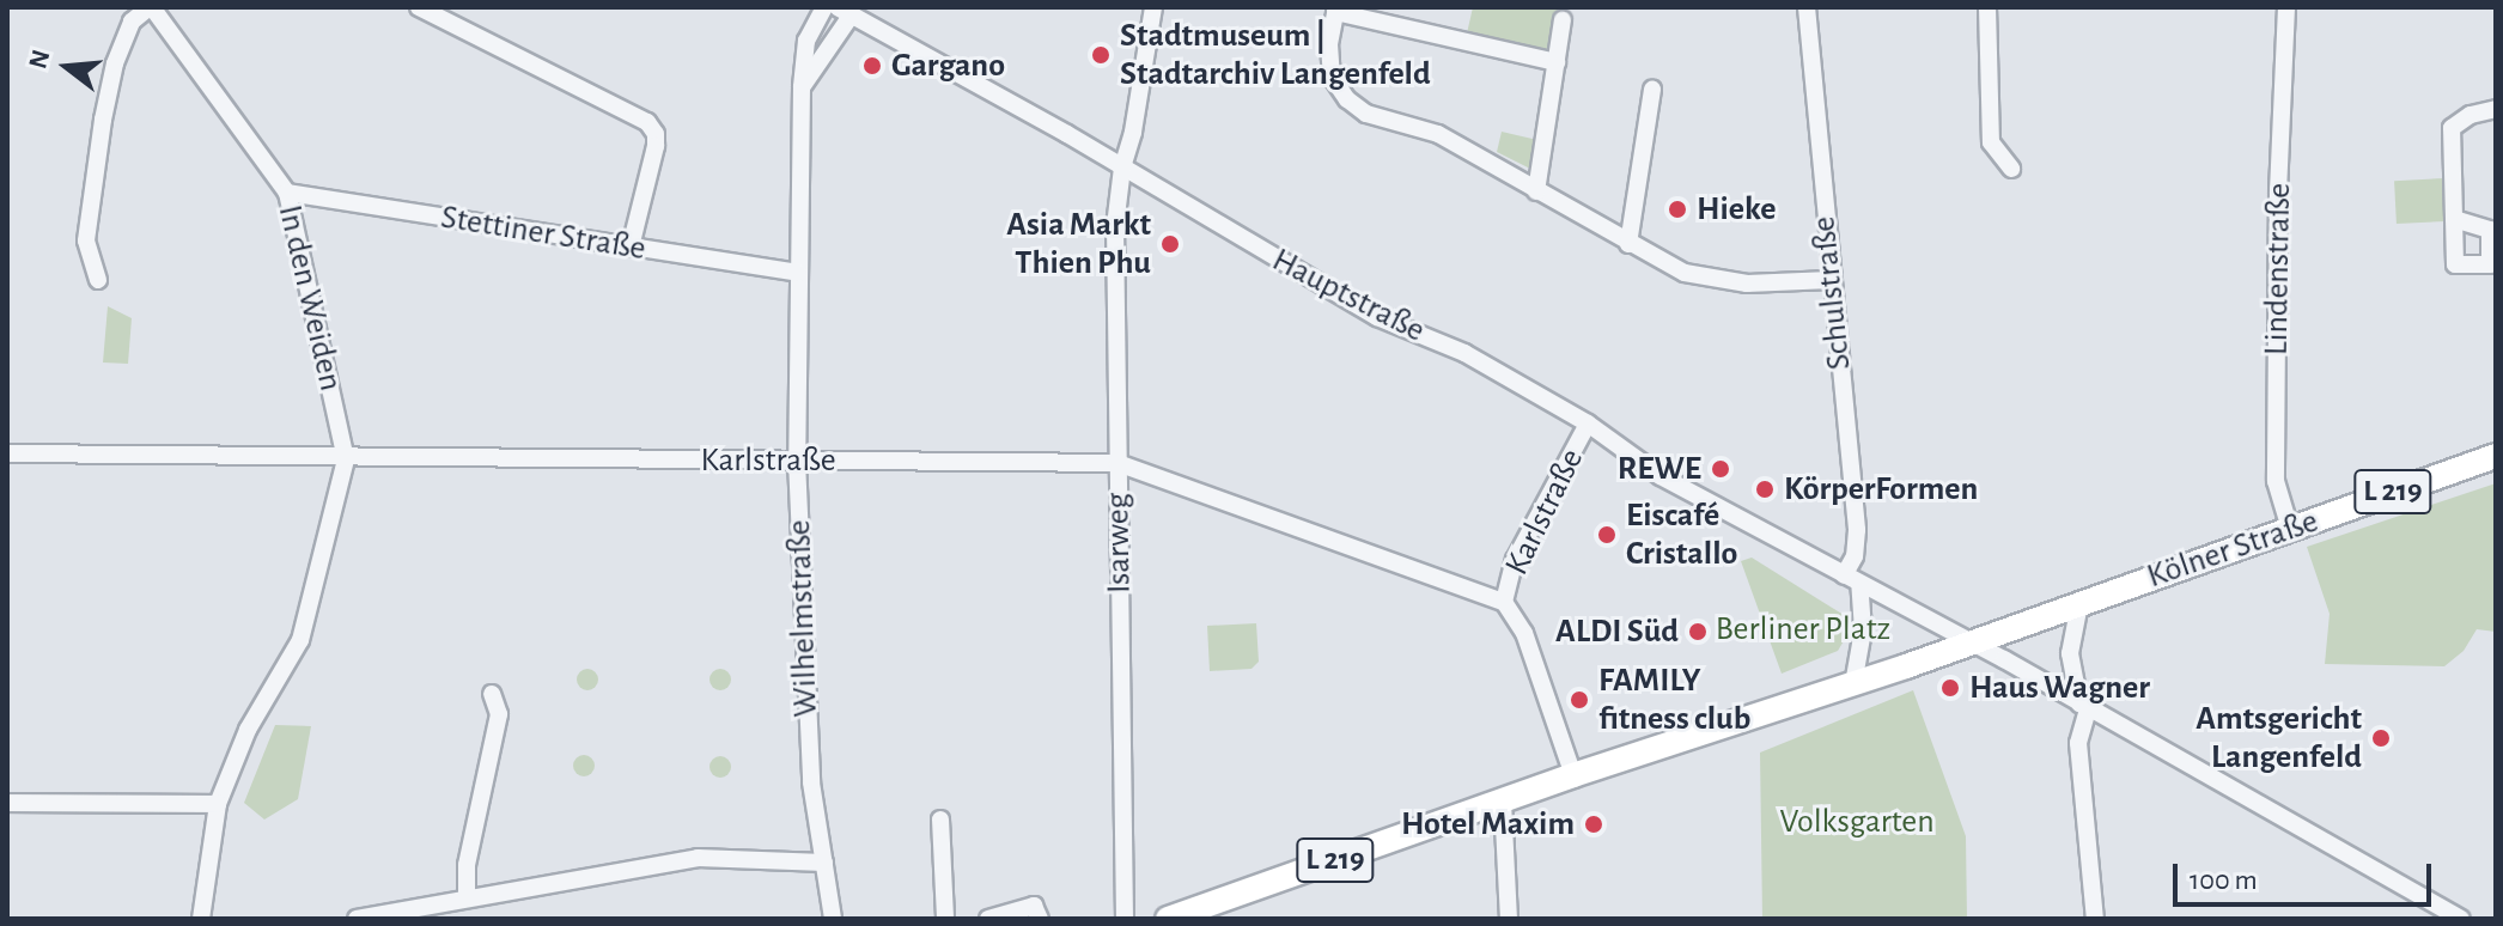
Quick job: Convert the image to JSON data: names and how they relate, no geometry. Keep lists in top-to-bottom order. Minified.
{"streets":{"main road":["L 219","Kölner Straße"],"street":["Stettiner Straße","Lindenstraße","Schulstraße","Hauptstraße","In den Weiden","Karlstraße","Isarweg","Wilhelmstraße"]},"crossings":[["Stettiner Straße","In den Weiden"],["Stettiner Straße","Wilhelmstraße"],["Lindenstraße","Kölner Straße"],["Schulstraße","Hauptstraße"],["Hauptstraße","Karlstraße"],["Hauptstraße","L 219"],["Hauptstraße","Isarweg"],["Hauptstraße","Kölner Straße"],["In den Weiden","Karlstraße"],["Karlstraße","L 219"],["Karlstraße","Isarweg"],["Karlstraße","Wilhelmstraße"],["L 219","Kölner Straße"]],"parks":["Berliner Platz","Volksgarten"],"places":["Stadtmuseum | Stadtarchiv Langenfeld","Gargano","Hieke","Asia Markt Thien Phu","REWE","KörperFormen","Eiscafé Cristallo","ALDI Süd","Haus Wagner","FAMILY fitness club","Amtsgericht Langenfeld","Hotel Maxim"],"scale_bar":"100 m","north":"left"}
